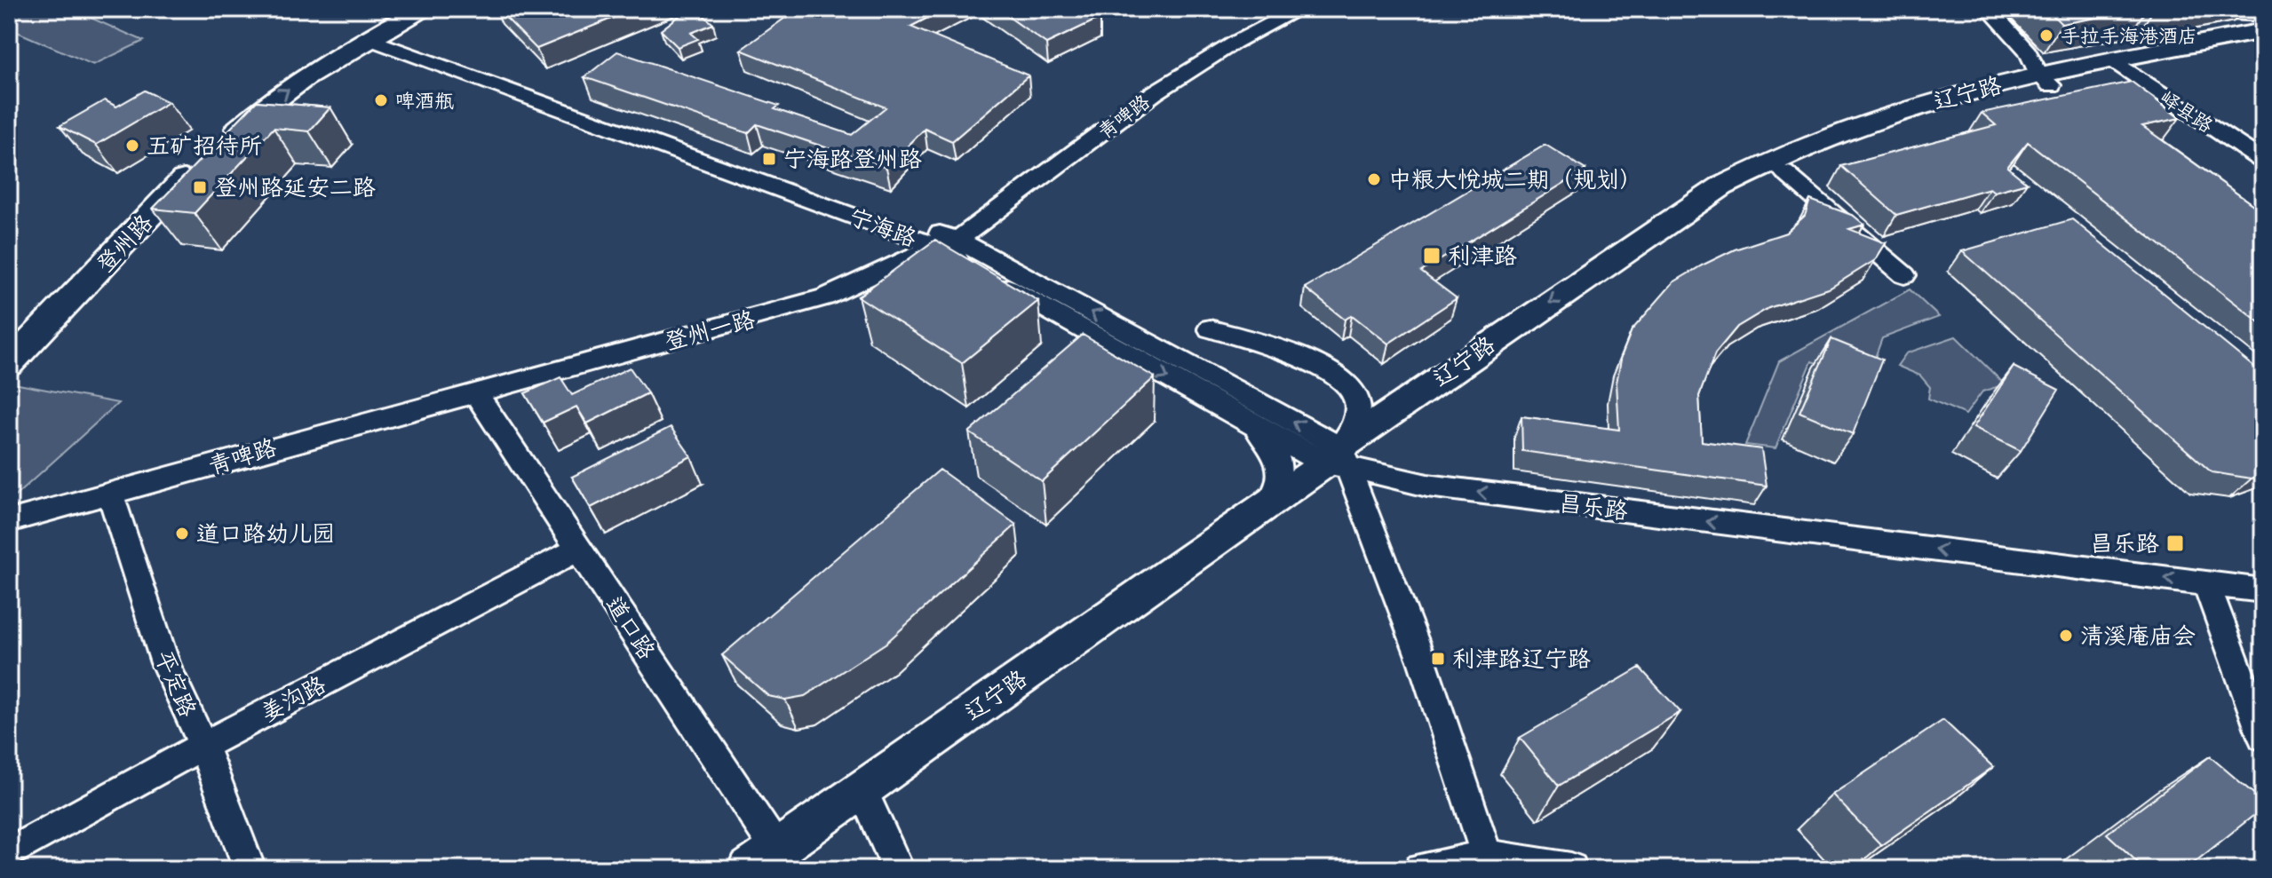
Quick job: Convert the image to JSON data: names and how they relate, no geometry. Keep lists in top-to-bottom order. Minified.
{"streets":{"main road":["辽宁路","登州路"],"street":["峄县路","青啤路","宁海路","登州一路","昌乐路","道口路","平定路","姜沟路"]},"crossings":[["辽宁路","峄县路"],["辽宁路","宁海路"],["辽宁路","昌乐路"],["辽宁路","道口路"],["青啤路","宁海路"],["青啤路","登州一路"],["青啤路","道口路"],["青啤路","平定路"],["宁海路","登州路"],["宁海路","登州一路"],["宁海路","昌乐路"],["登州一路","道口路"],["道口路","姜沟路"],["平定路","姜沟路"]],"one_way":["登州路","昌乐路"],"places":{"other":["手拉手海港酒店","啤酒瓶","五矿招待所","中粮大悦城二期（规划）","道口路幼儿园","清溪庵庙会"],"transit":["宁海路登州路","登州路延安二路","利津路","昌乐路","利津路辽宁路"]}}
